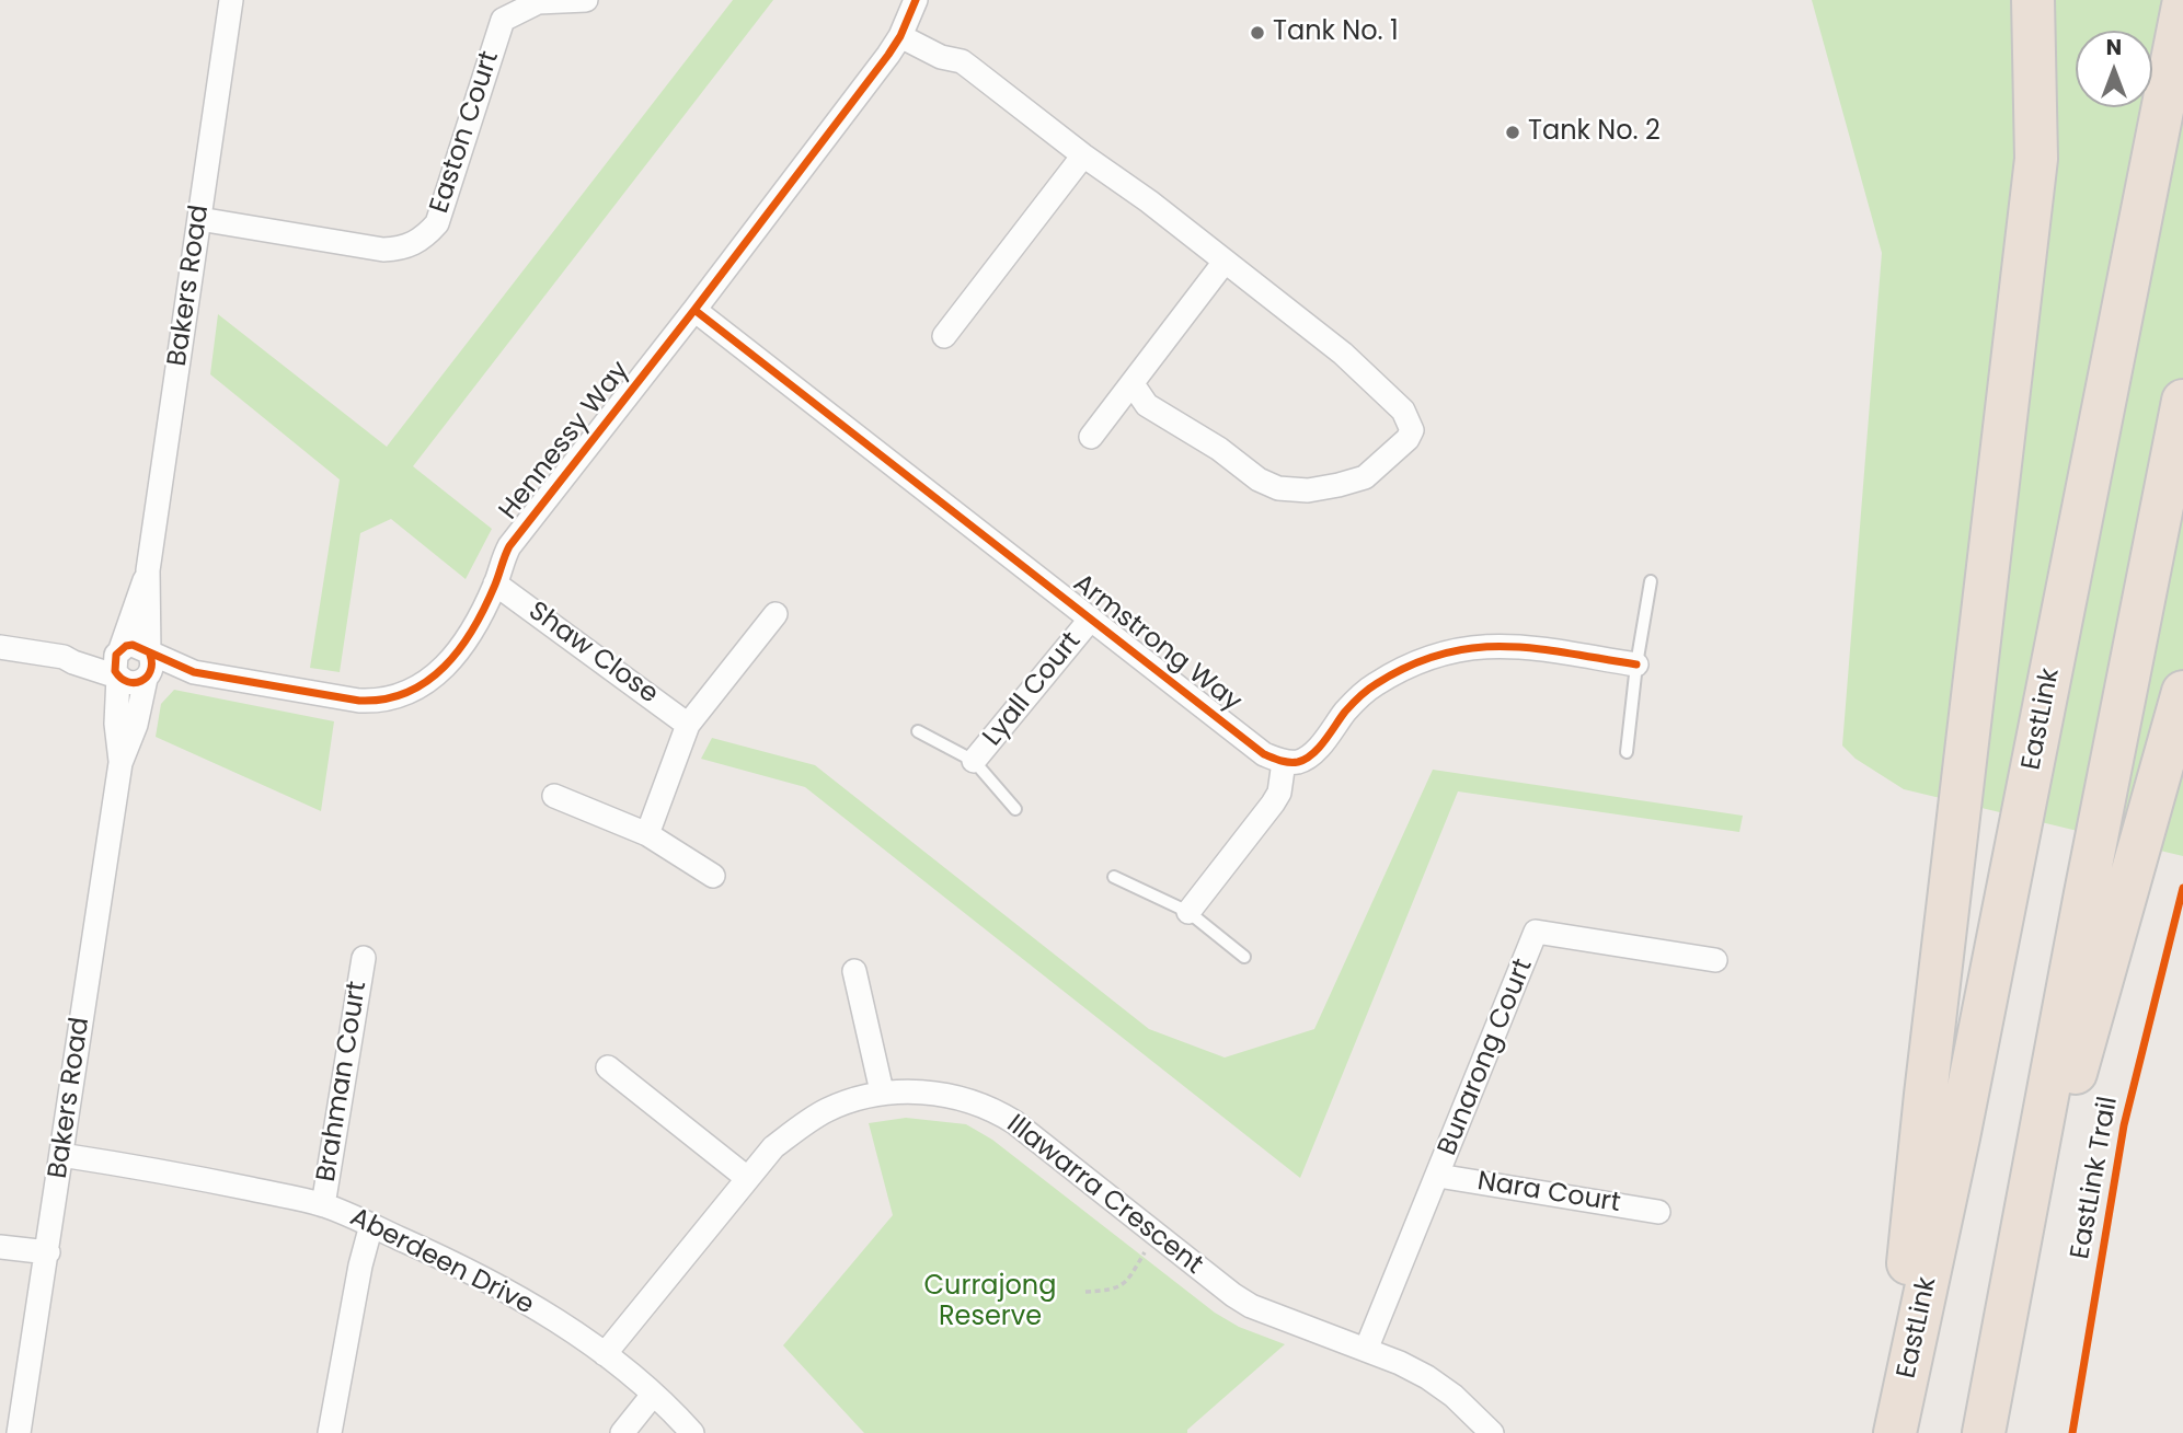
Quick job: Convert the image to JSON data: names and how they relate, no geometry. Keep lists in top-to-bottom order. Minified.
{"streets":{"highway":["EastLink"],"street":["Easton Court","Bakers Road","Hennessy Way","Armstrong Way","Shaw Close","Lyall Court","Bunarong Court","Brahman Court","Nara Court","Illawarra Crescent","Aberdeen Drive"],"cycle path":["EastLink Trail"]},"crossings":[["Easton Court","Bakers Road"],["Bakers Road","Hennessy Way"],["Bakers Road","Aberdeen Drive"],["Hennessy Way","Armstrong Way"],["Hennessy Way","Shaw Close"],["Armstrong Way","Lyall Court"],["Bunarong Court","Nara Court"],["Bunarong Court","Illawarra Crescent"],["Brahman Court","Aberdeen Drive"],["Illawarra Crescent","Aberdeen Drive"]],"parks":["Currajong Reserve"],"places":["Tank No. 1","Tank No. 2"],"north":"top"}
